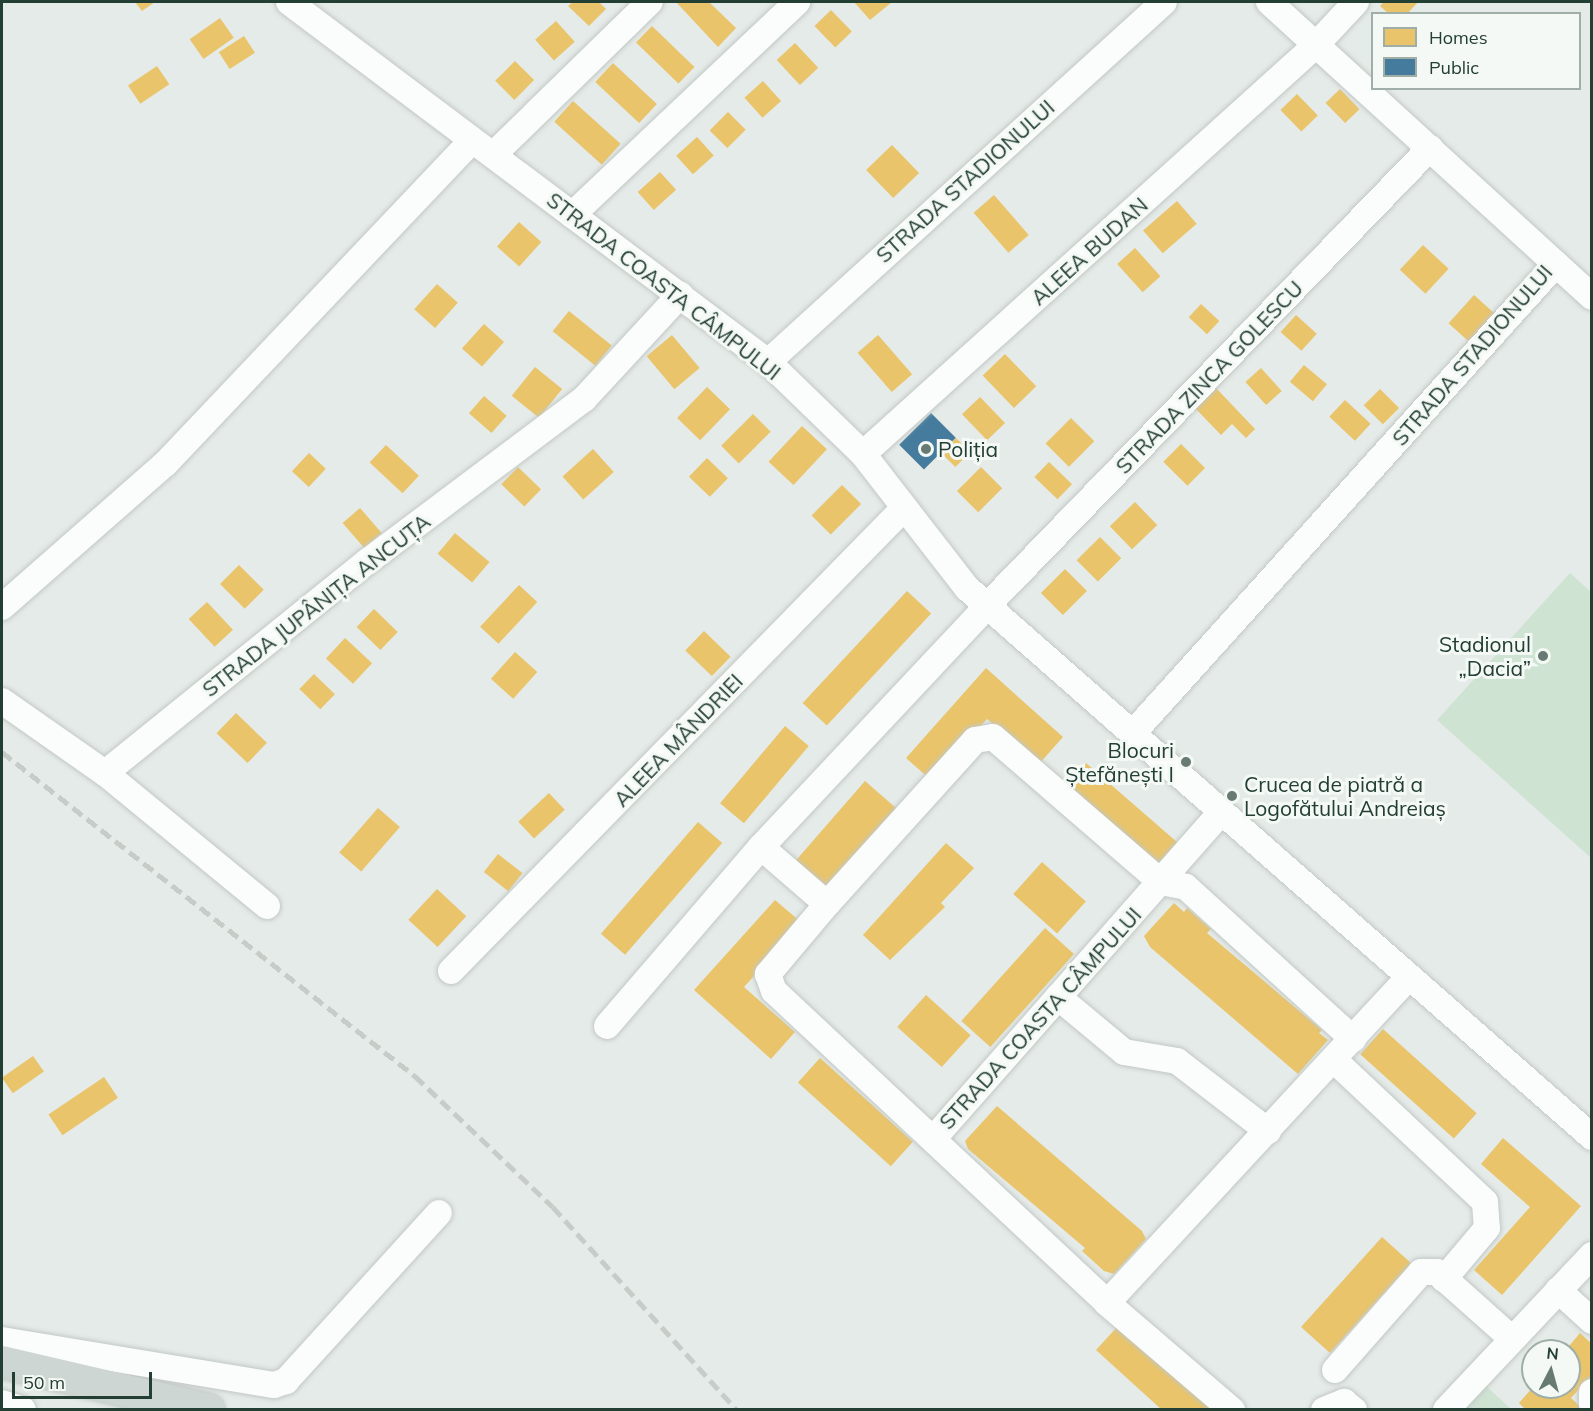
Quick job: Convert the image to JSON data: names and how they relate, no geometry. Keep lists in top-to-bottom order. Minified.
{"streets":{"street":["STRADA STADIONULUI","ALEEA BUDAN","STRADA COASTA CÂMPULUI","STRADA ZINCA GOLESCU","STRADA JUPÂNIȚA ANCUȚA","ALEEA MÂNDRIEI"]},"crossings":[["STRADA STADIONULUI","ALEEA BUDAN"],["STRADA STADIONULUI","STRADA COASTA CÂMPULUI"],["STRADA STADIONULUI","STRADA ZINCA GOLESCU"],["ALEEA BUDAN","STRADA COASTA CÂMPULUI"],["STRADA COASTA CÂMPULUI","STRADA ZINCA GOLESCU"],["STRADA COASTA CÂMPULUI","STRADA JUPÂNIȚA ANCUȚA"],["STRADA COASTA CÂMPULUI","ALEEA MÂNDRIEI"]],"places":["Poliția","Stadionul „Dacia”","Blocuri Ștefănești I","Crucea de piatră a Logofătului Andreiaș"],"legend":["Homes","Public"],"scale_bar":"50 m","north":"top"}
